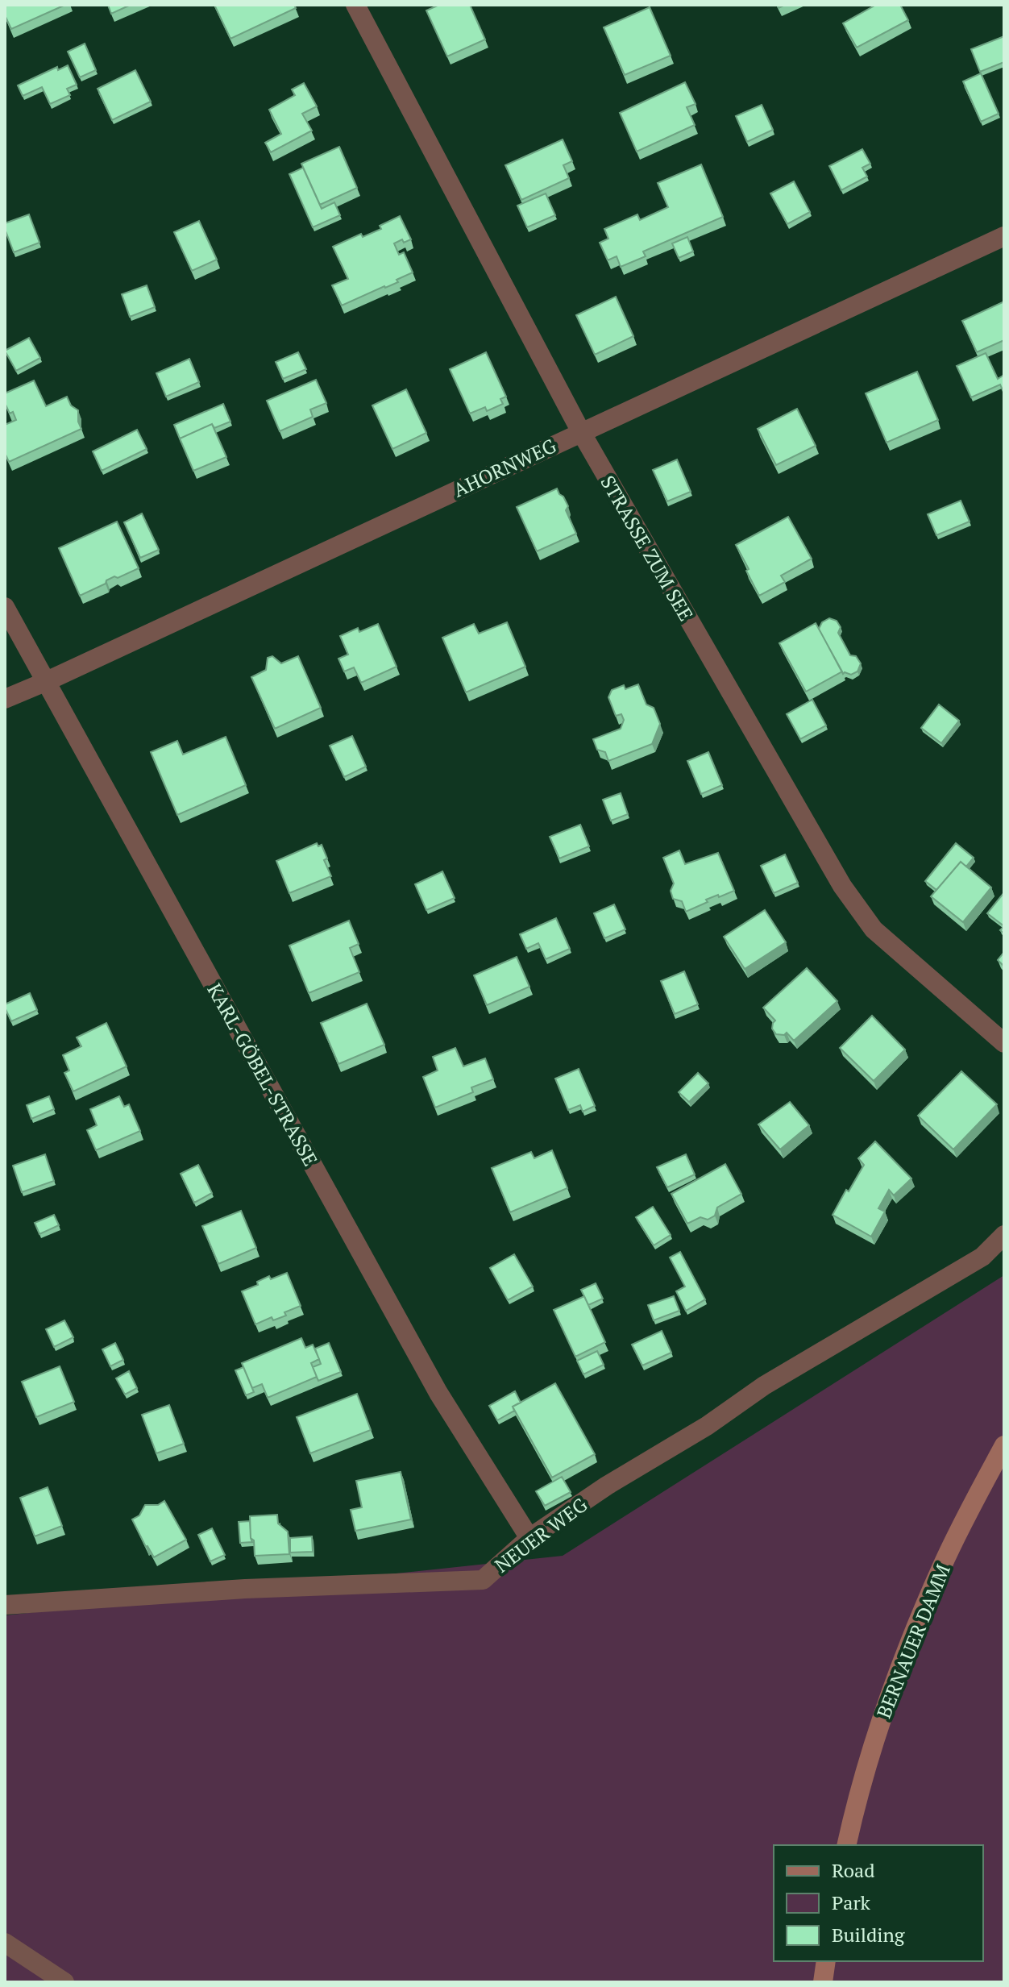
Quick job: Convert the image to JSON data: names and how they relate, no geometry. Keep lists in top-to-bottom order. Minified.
{"streets":{"main road":["BERNAUER DAMM"],"street":["AHORNWEG","STRASSE ZUM SEE","KARL-GÖBEL-STRASSE","NEUER WEG"]},"crossings":[["AHORNWEG","STRASSE ZUM SEE"],["AHORNWEG","KARL-GÖBEL-STRASSE"],["KARL-GÖBEL-STRASSE","NEUER WEG"]],"legend":["Road","Park","Building"]}
